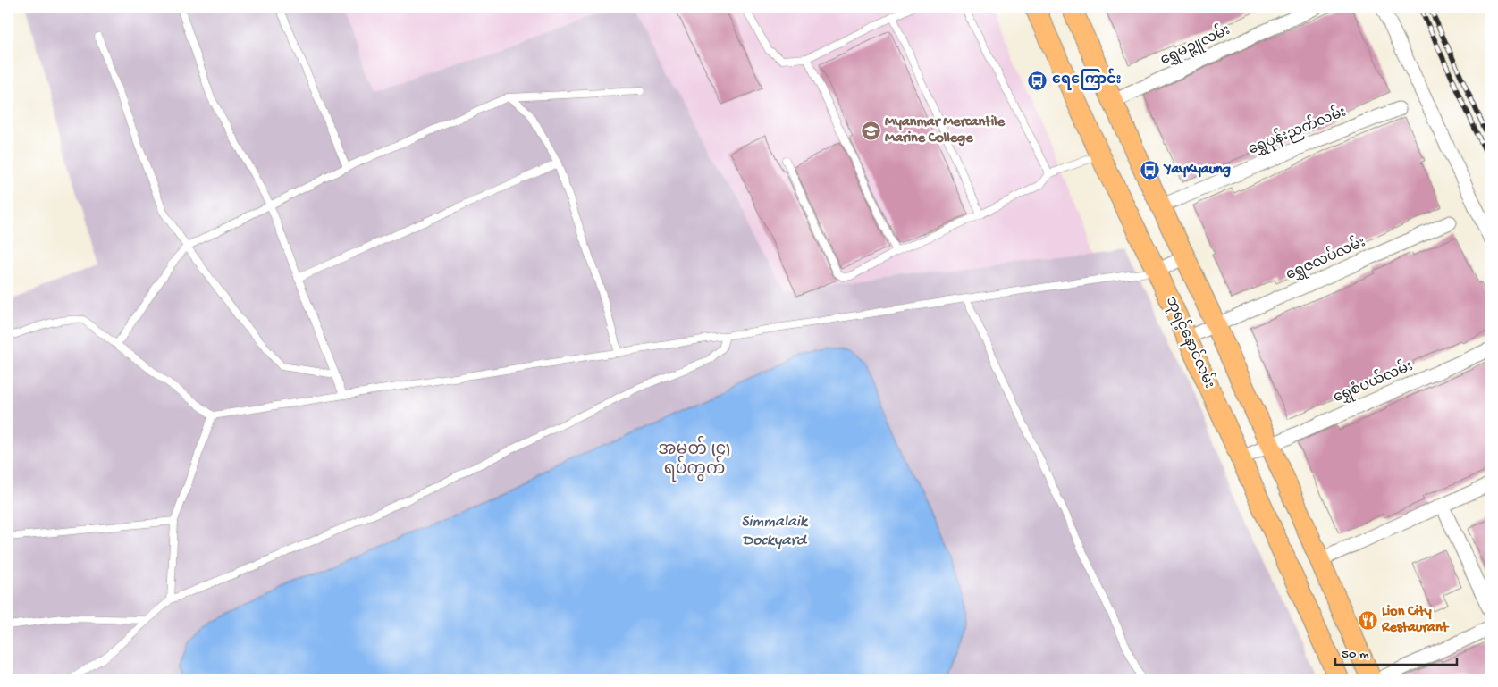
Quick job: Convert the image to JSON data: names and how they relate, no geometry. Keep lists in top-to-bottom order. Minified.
{"streets":{"main road":["ဘုရင့်နောင်လမ်း"],"street":["ရွှေမဉ္ဇူလမ်း","ရွှေပုန်းညက်လမ်း","ရွှေဇလပ်လမ်း","ရွှေစံပယ်လမ်း"]},"crossings":[["ရွှေဇလပ်လမ်း","ဘုရင့်နောင်လမ်း"],["ဘုရင့်နောင်လမ်း","ရွှေစံပယ်လမ်း"]],"districts":["အမှတ် (၄) ရပ်ကွက်"],"water":["Simmalaik Dockyard"],"places":{"bus stop":["ရေကြောင်း","YayKyaung"],"school or university":["Myanmar Mercantile Marine College"],"restaurant":["Lion City Restaurant"]},"scale_bar":"50 m"}
